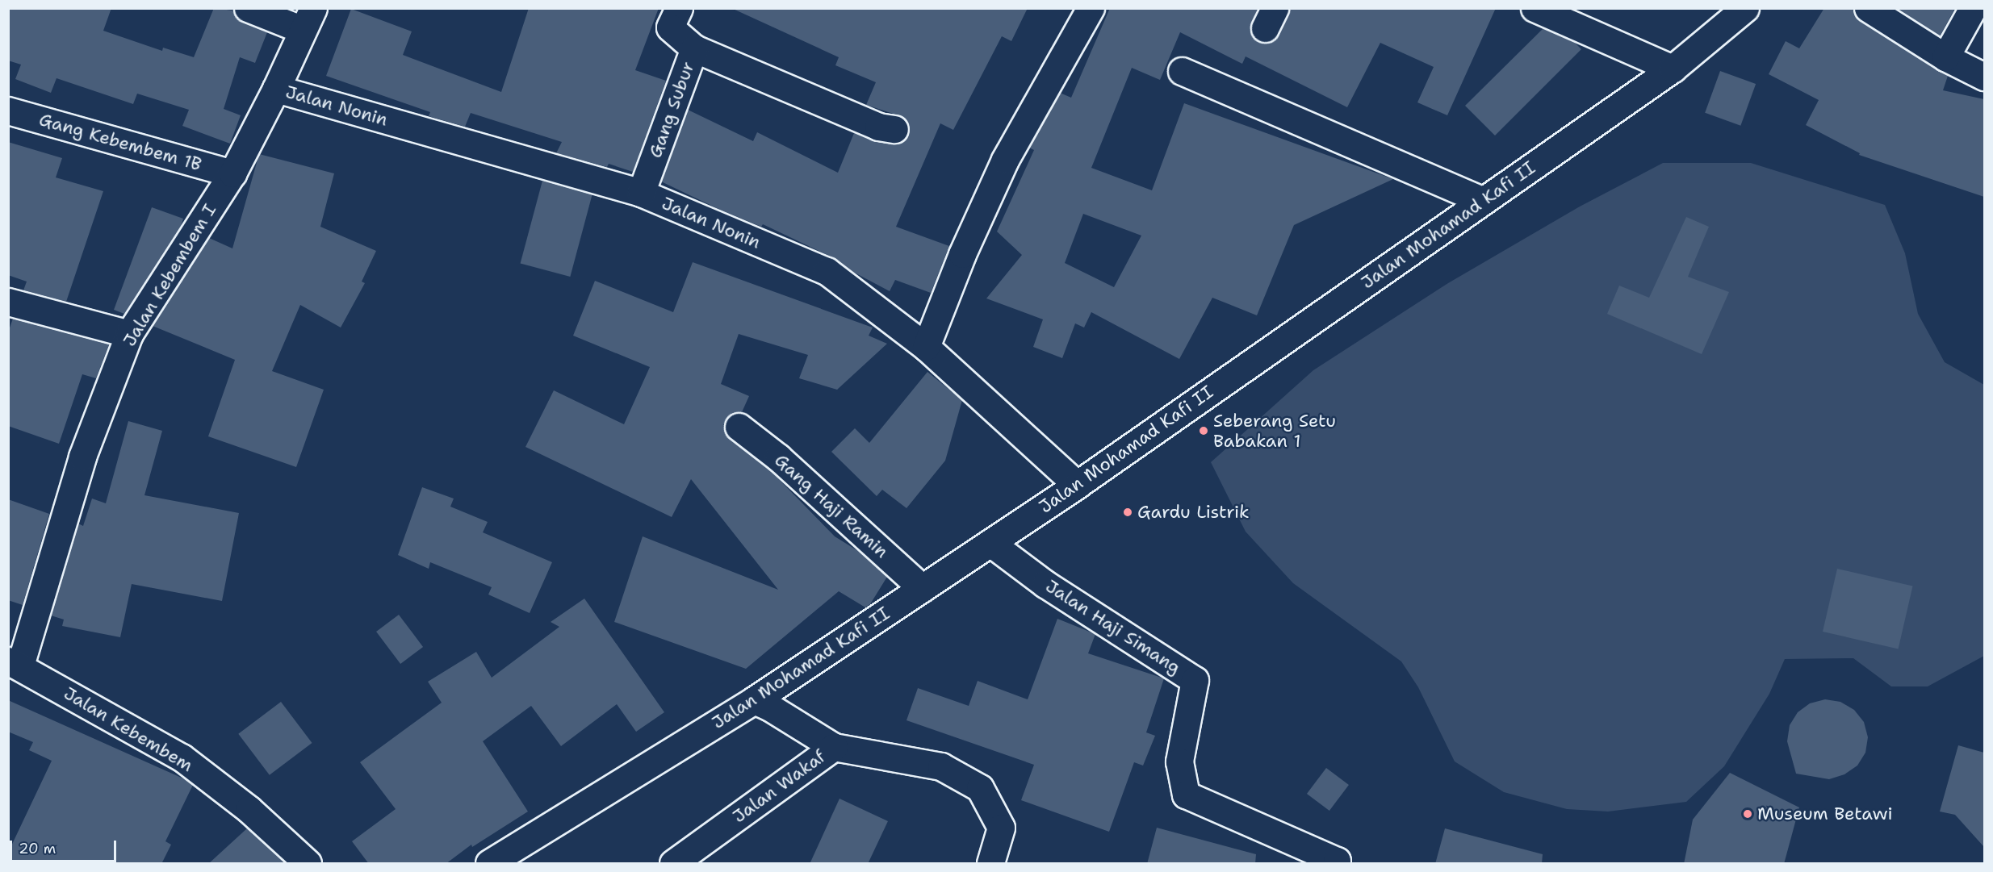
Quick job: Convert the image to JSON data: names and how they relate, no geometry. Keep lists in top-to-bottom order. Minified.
{"streets":{"street":["Jalan Nonin","Gang Subur","Gang Kebembem 1B","Jalan Mohamad Kafi II","Jalan Kebembem I","Gang Haji Ramin","Jalan Haji Simang","Jalan Kebembem","Jalan Wakaf"]},"crossings":[["Jalan Nonin","Gang Subur"],["Jalan Nonin","Jalan Mohamad Kafi II"],["Jalan Nonin","Jalan Kebembem I"],["Gang Kebembem 1B","Jalan Kebembem I"],["Jalan Mohamad Kafi II","Gang Haji Ramin"],["Jalan Mohamad Kafi II","Jalan Haji Simang"],["Jalan Mohamad Kafi II","Jalan Wakaf"],["Jalan Kebembem I","Jalan Kebembem"]],"places":["Seberang Setu Babakan 1","Gardu Listrik","Museum Betawi"],"scale_bar":"20 m"}
